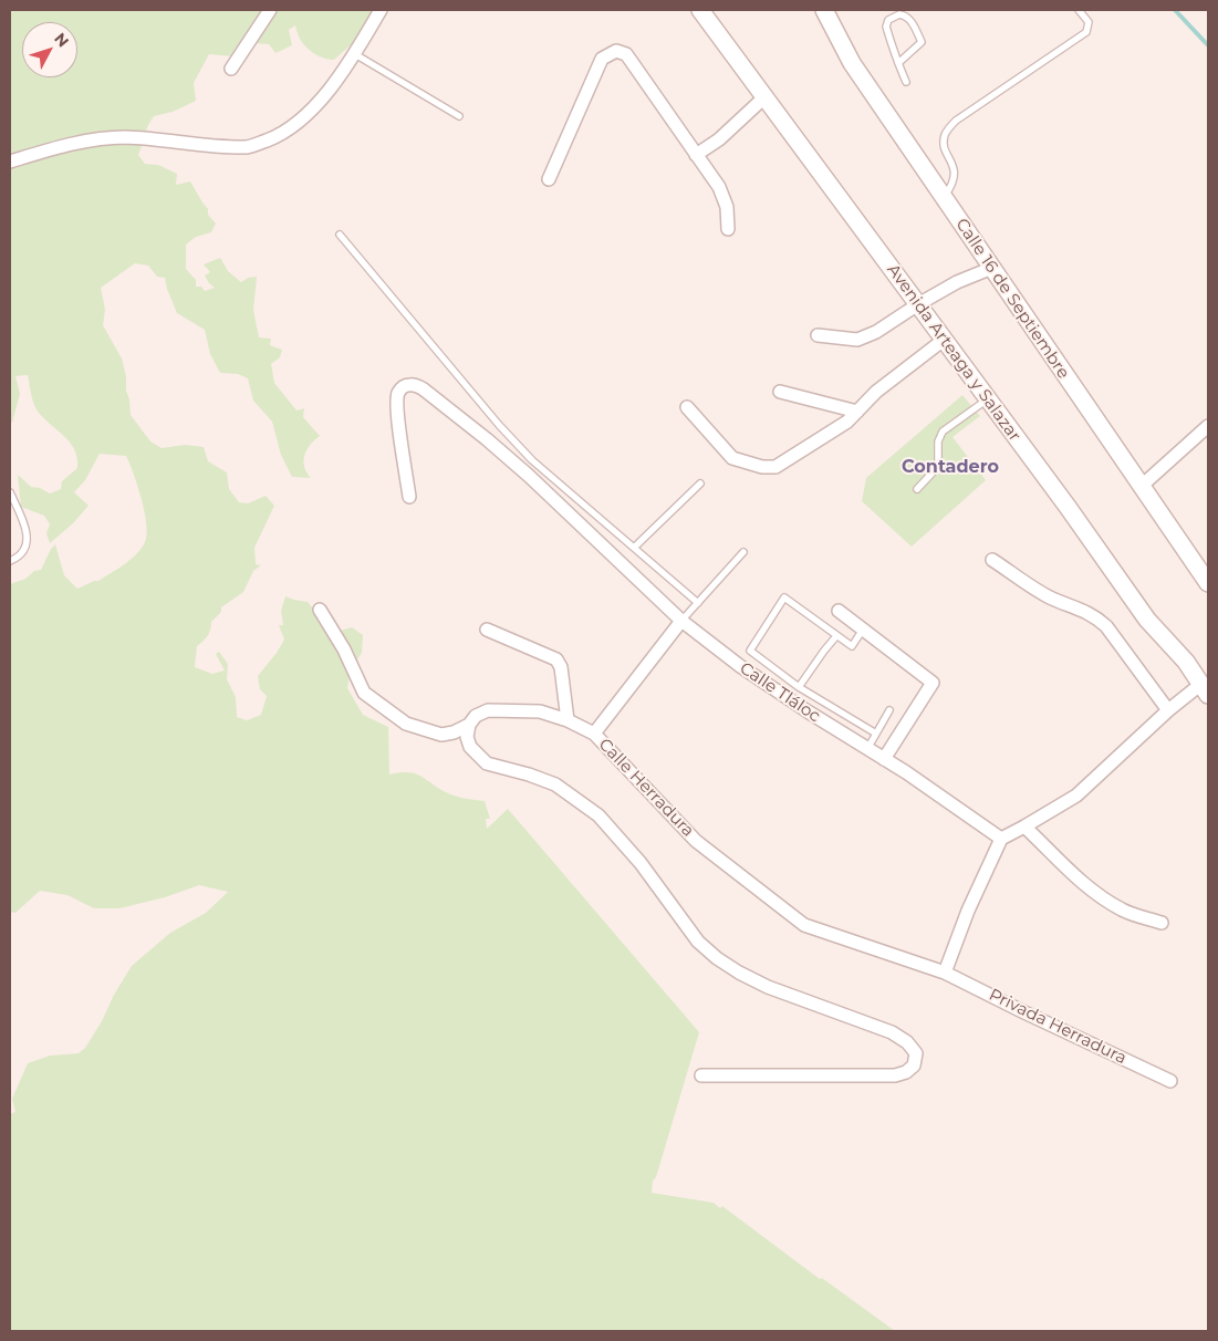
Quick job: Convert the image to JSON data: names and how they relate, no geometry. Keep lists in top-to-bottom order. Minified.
{"streets":{"street":["Calle 16 de Septiembre","Avenida Arteaga y Salazar","Calle Tláloc","Calle Herradura","Privada Herradura"]},"crossings":[["Calle Herradura","Privada Herradura"]],"districts":["Contadero"],"north":"top right"}
